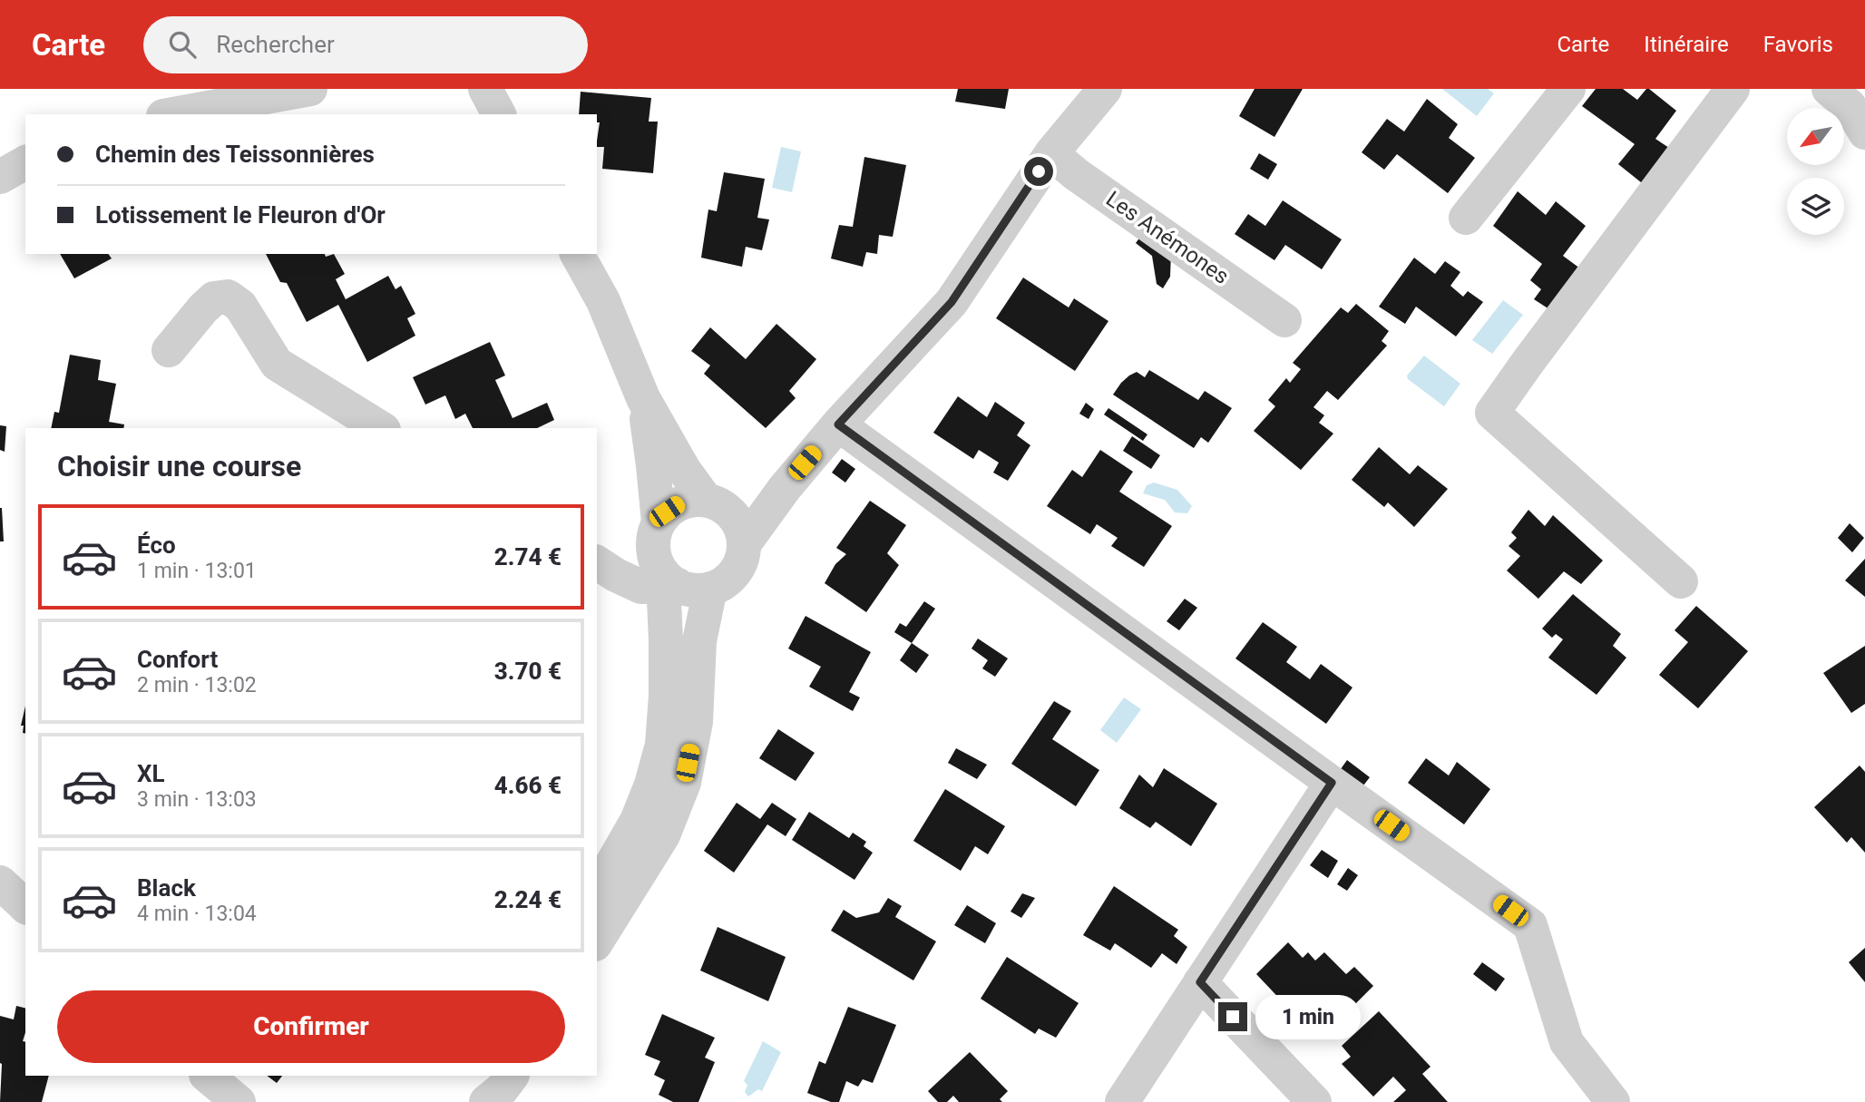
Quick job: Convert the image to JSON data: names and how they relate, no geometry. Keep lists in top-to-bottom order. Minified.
{"streets":{"street":["Les Anémones"]},"north":"bottom left","page":{"header":"Carte","search":"Rechercher","nav":["Carte","Itinéraire","Favoris"],"banner":["Chemin des Teissonnières","Lotissement le Fleuron d'Or"],"heading":"Choisir une course","list":[{"name":"Éco","note":"1 min · 13:01","value":"2.74 €"},{"name":"Confort","note":"2 min · 13:02","value":"3.70 €"},{"name":"XL","note":"3 min · 13:03","value":"4.66 €"},{"name":"Black","note":"4 min · 13:04","value":"2.24 €"}],"buttons":"Confirmer","bubble":"1 min"}}
